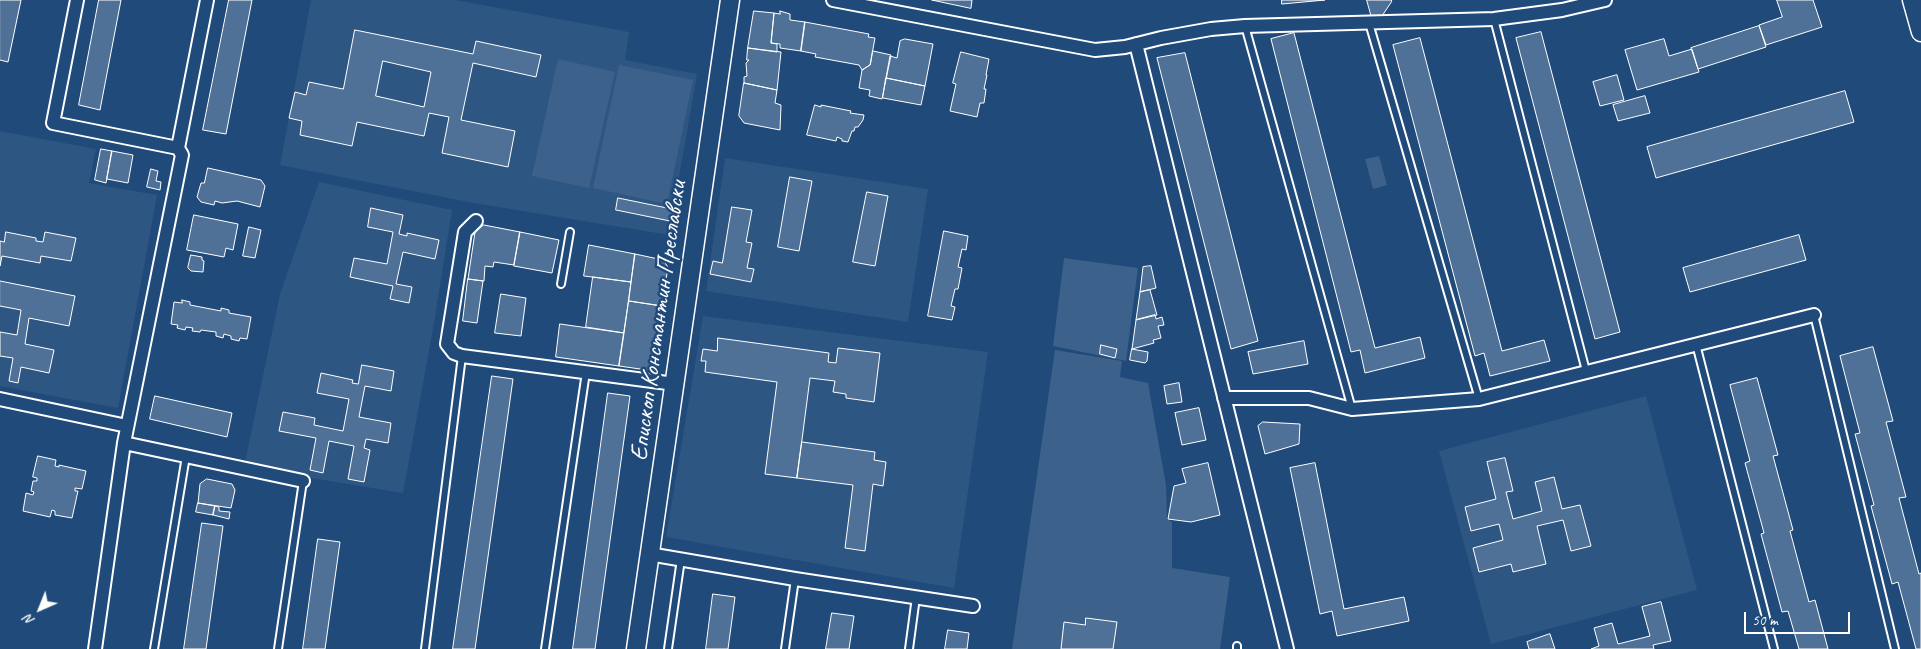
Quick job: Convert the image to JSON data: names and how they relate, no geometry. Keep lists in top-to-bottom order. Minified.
{"streets":{"street":["Епископ Константин Преславски"]},"scale_bar":"50 m","north":"bottom left"}
